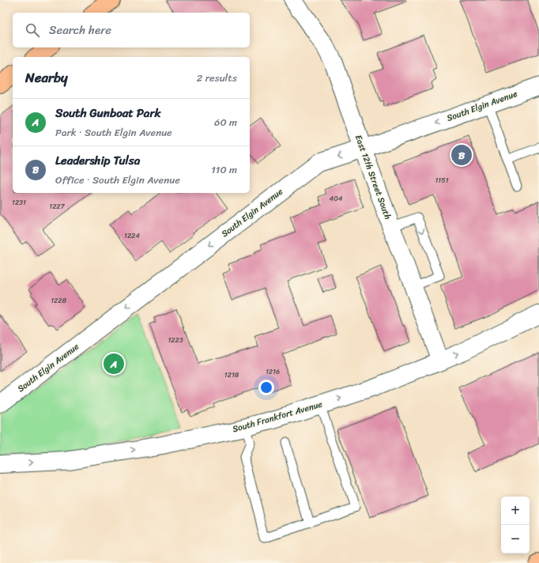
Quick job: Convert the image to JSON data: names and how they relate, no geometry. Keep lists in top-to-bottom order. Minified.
{"streets":{"street":["South Elgin Avenue","East 12th Street South","South Frankfort Avenue"]},"crossings":[["South Elgin Avenue","East 12th Street South"],["East 12th Street South","South Frankfort Avenue"]],"one_way":["South Elgin Avenue","South Frankfort Avenue"],"house_numbers":["1151","404","1231","1227","1224","1228","1223","1216","1218"],"page":{"search":"Search here","heading":["Nearby","2 results"],"list":[{"mark":"A","name":"South Gunboat Park","note":"Park · South Elgin Avenue","value":"60 m"},{"mark":"B","name":"Leadership Tulsa","note":"Office · South Elgin Avenue","value":"110 m"}],"pins":["B","A"],"map_buttons":["+","−"]}}
